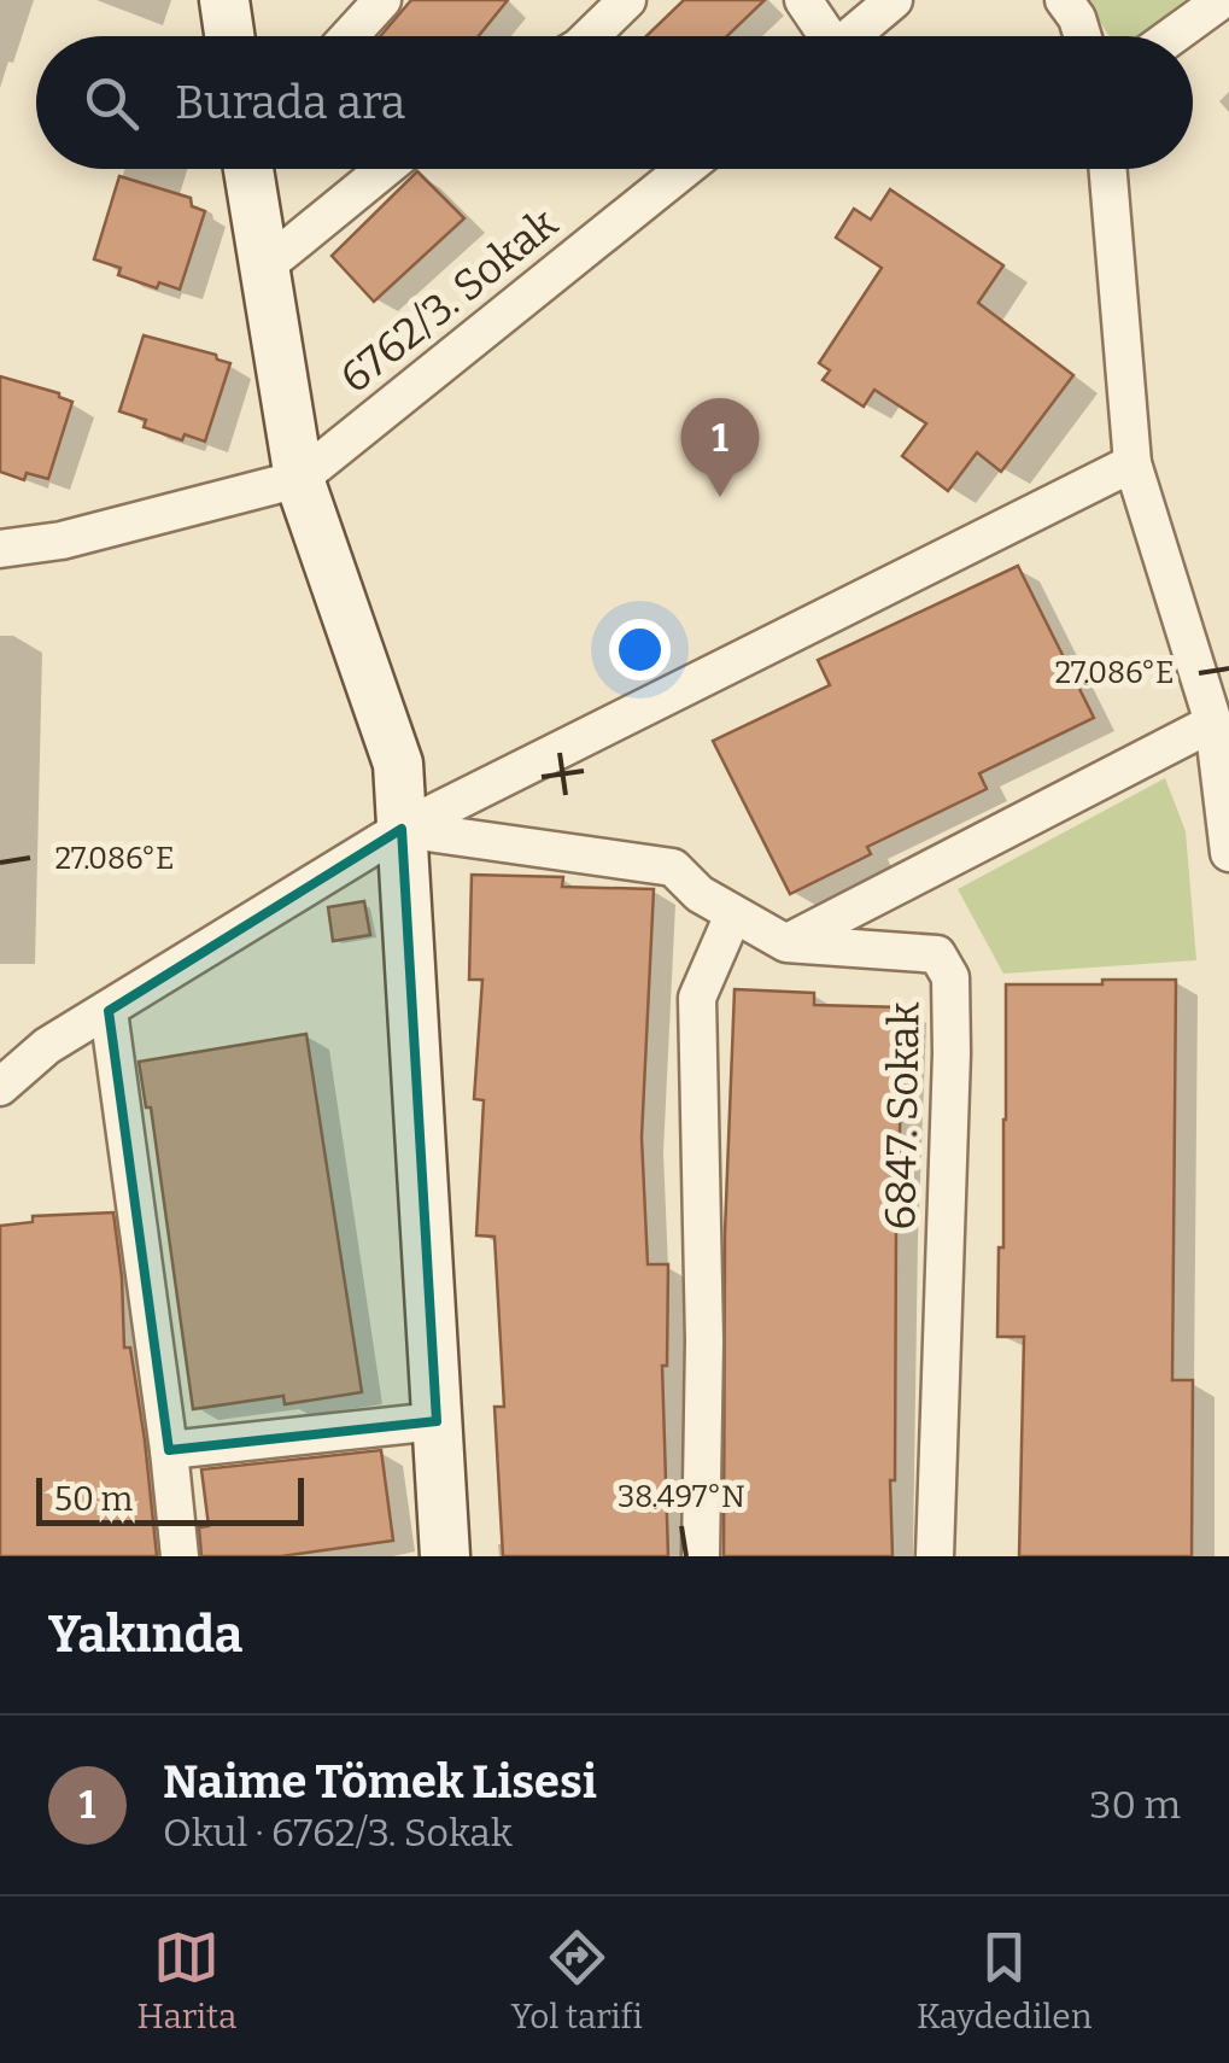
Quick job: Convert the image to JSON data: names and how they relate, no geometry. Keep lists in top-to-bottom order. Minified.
{"streets":{"street":["6762/3. Sokak","6847. Sokak"]},"scale_bar":"50 m","page":{"search":"Burada ara","pins":"1","scale":"50 m","heading":"Yakında","list":[{"mark":"1","name":"Naime Tömek Lisesi","note":"Okul · 6762/3. Sokak","value":"30 m"}],"nav":["Harita","Yol tarifi","Kaydedilen"]},"coordinates":["27.086°E","38.497°N"]}
